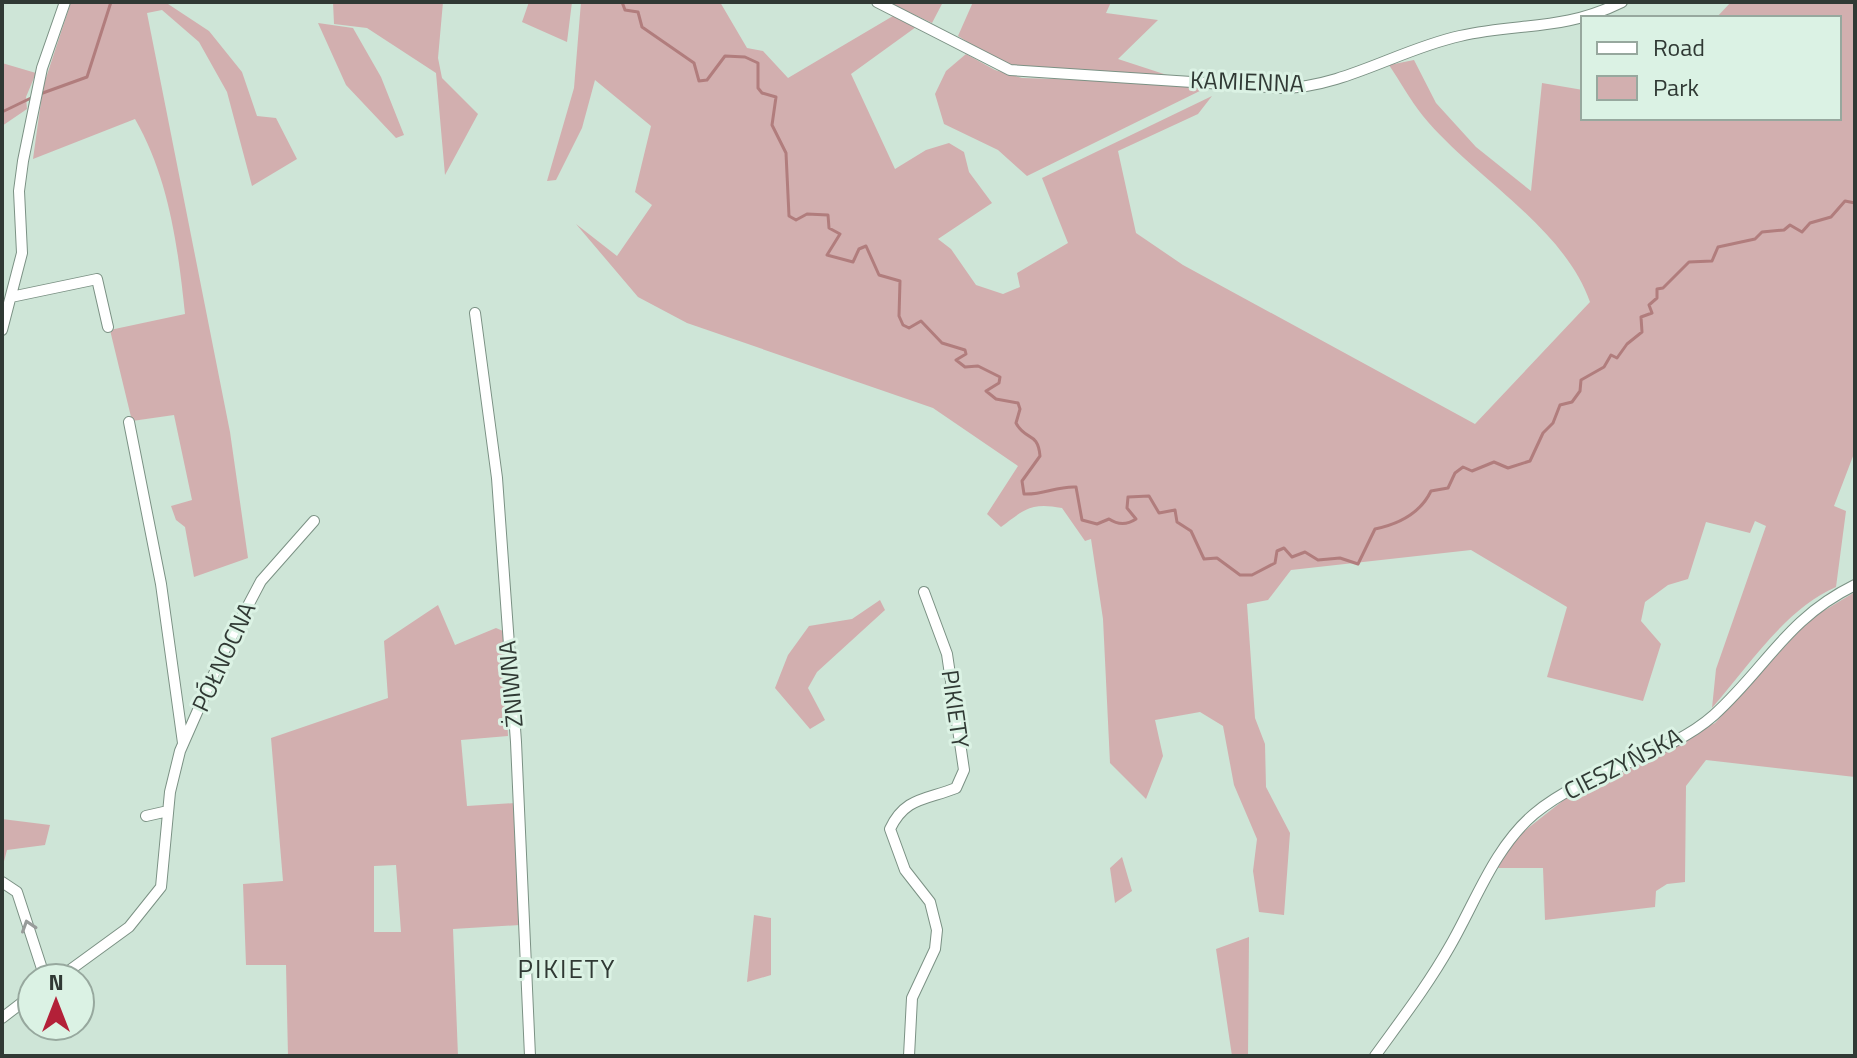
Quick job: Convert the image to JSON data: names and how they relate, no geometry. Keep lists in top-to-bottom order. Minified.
{"streets":{"street":["KAMIENNA","PÓŁNOCNA","ŻNIWNA","PIKIETY","CIESZYŃSKA"]},"districts":["PIKIETY"],"legend":["Road","Park"],"north":"top"}
